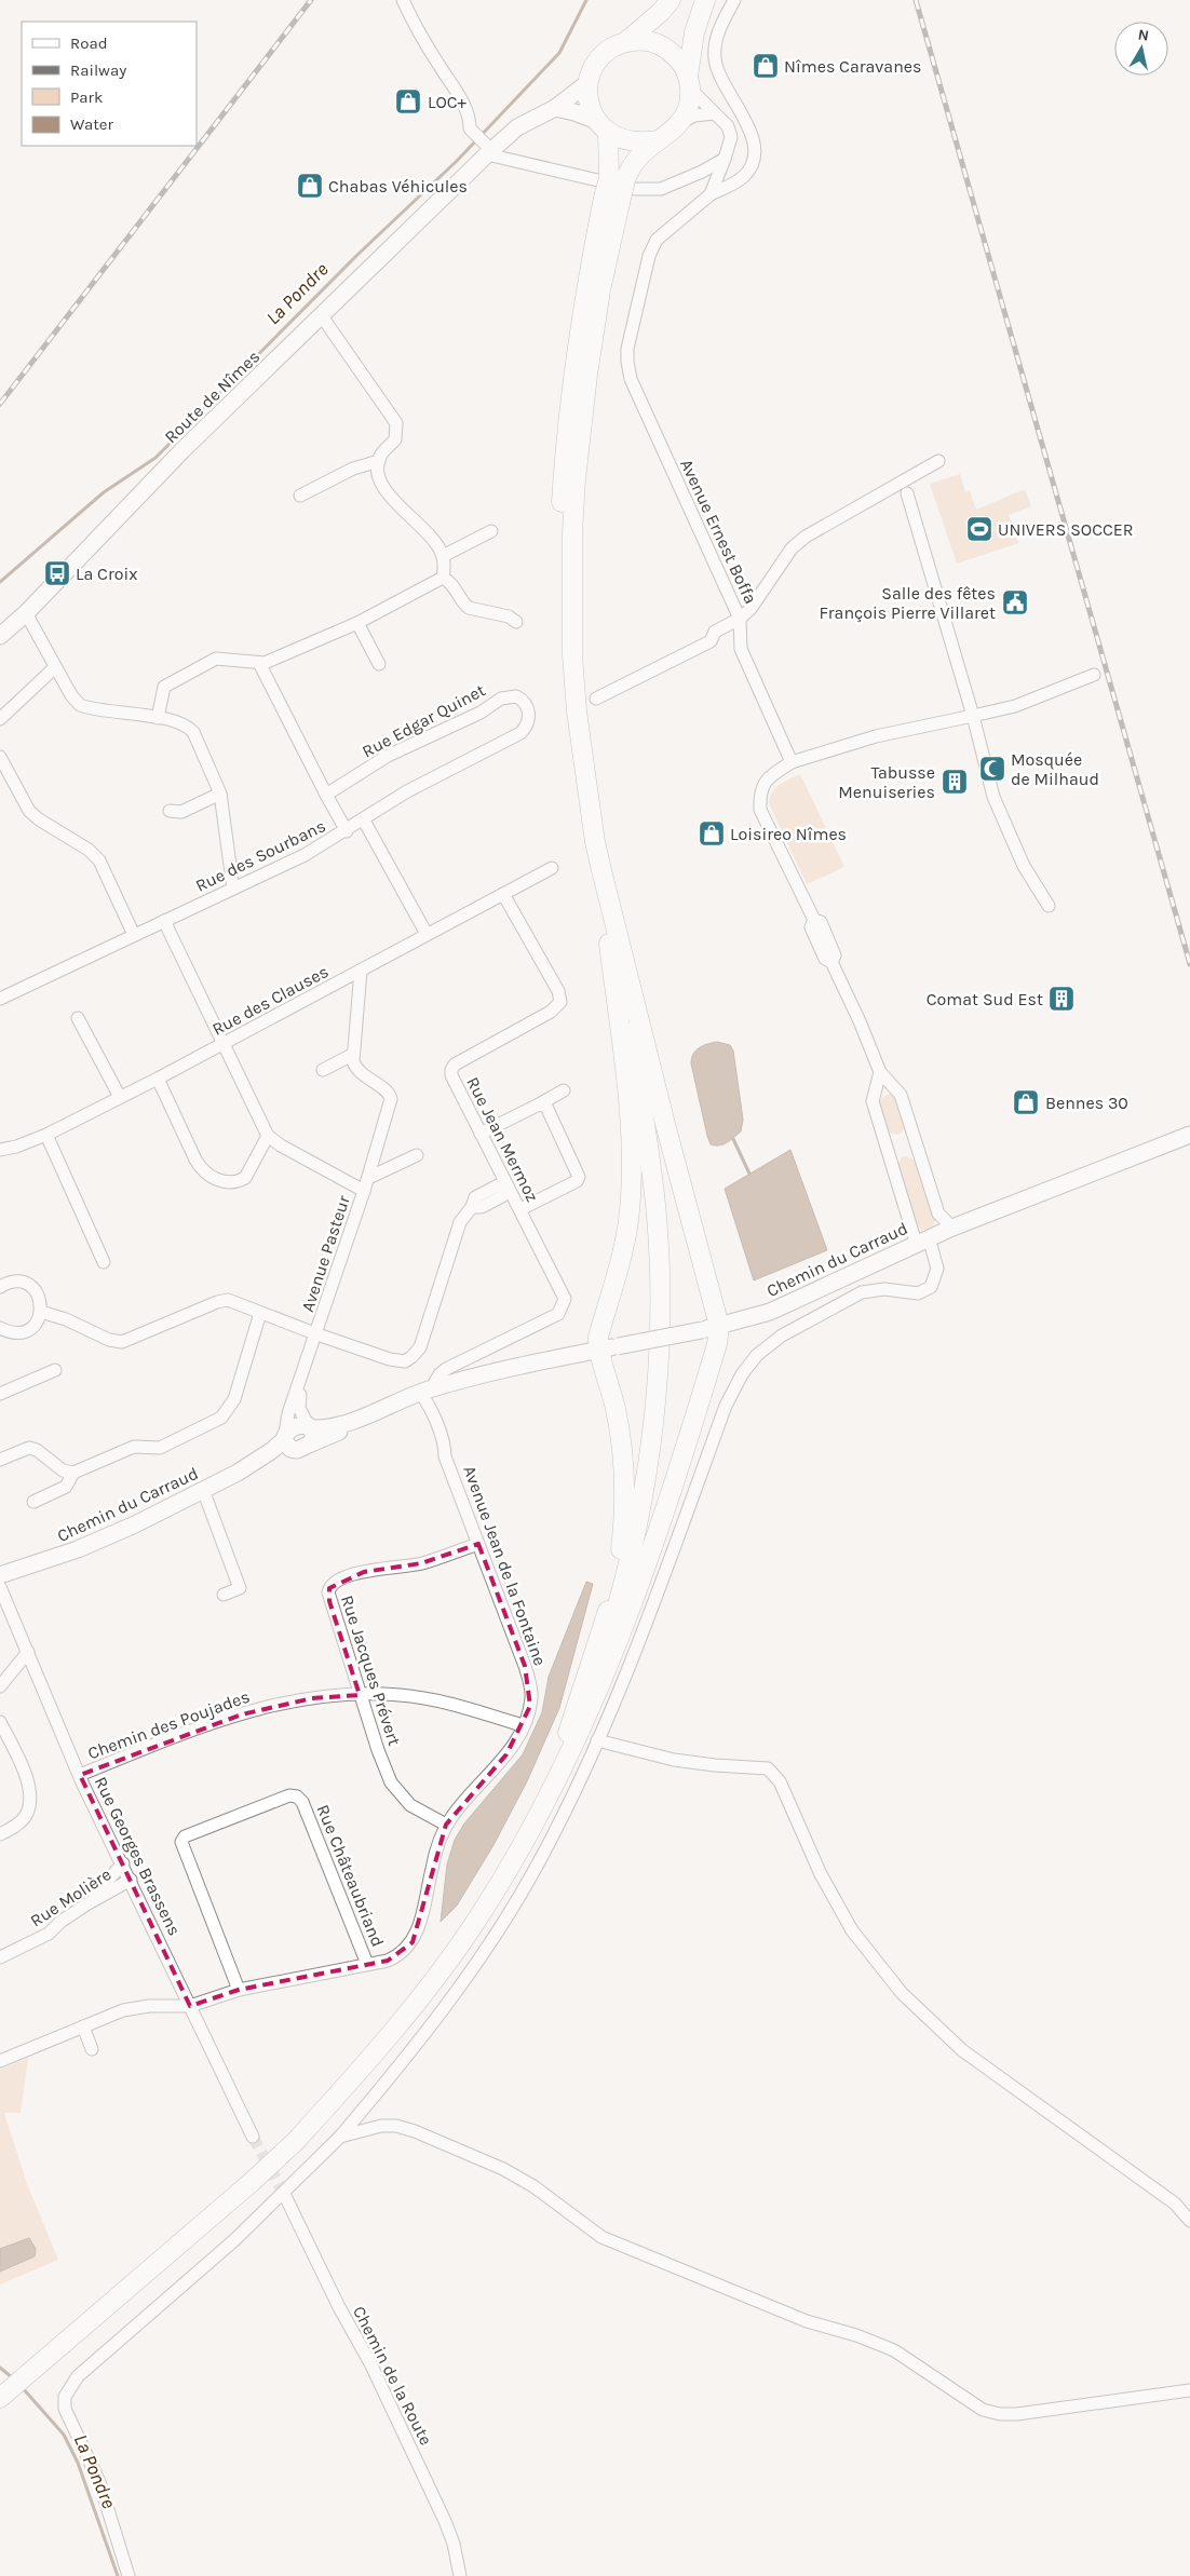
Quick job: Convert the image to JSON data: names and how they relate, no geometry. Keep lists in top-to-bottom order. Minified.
{"streets":{"street":["Route de Nîmes","Avenue Ernest Boffa","Rue Edgar Quinet","Rue des Sourbans","Rue des Clauses","Rue Jean Mermoz","Avenue Pasteur","Chemin du Carraud","Avenue Jean de la Fontaine","Rue Jacques Prévert","Chemin des Poujades","Rue Georges Brassens","Rue Châteaubriand","Rue Molière","Chemin de la Route"]},"crossings":[["Rue Edgar Quinet","Rue des Sourbans"],["Rue des Clauses","Rue Jean Mermoz"],["Rue Jean Mermoz","Chemin du Carraud"],["Rue Jean Mermoz","Avenue Jean de la Fontaine"],["Avenue Pasteur","Chemin du Carraud"],["Chemin du Carraud","Avenue Jean de la Fontaine"],["Avenue Jean de la Fontaine","Rue Jacques Prévert"],["Avenue Jean de la Fontaine","Chemin des Poujades"],["Avenue Jean de la Fontaine","Rue Georges Brassens"],["Avenue Jean de la Fontaine","Rue Châteaubriand"],["Rue Jacques Prévert","Chemin des Poujades"],["Chemin des Poujades","Rue Georges Brassens"],["Rue Georges Brassens","Rue Molière"]],"water":["La Pondre"],"places":{"shop":["Nîmes Caravanes","LOC+","Chabas Véhicules","Loisireo Nîmes","Bennes 30"],"sports":["UNIVERS SOCCER"],"bus stop":["La Croix"],"public building":["Salle des fêtes François Pierre Villaret"],"mosque":["Mosquée de Milhaud"],"building":["Tabusse Menuiseries","Comat Sud Est"]},"legend":["Road","Railway","Park","Water"],"north":"top"}
